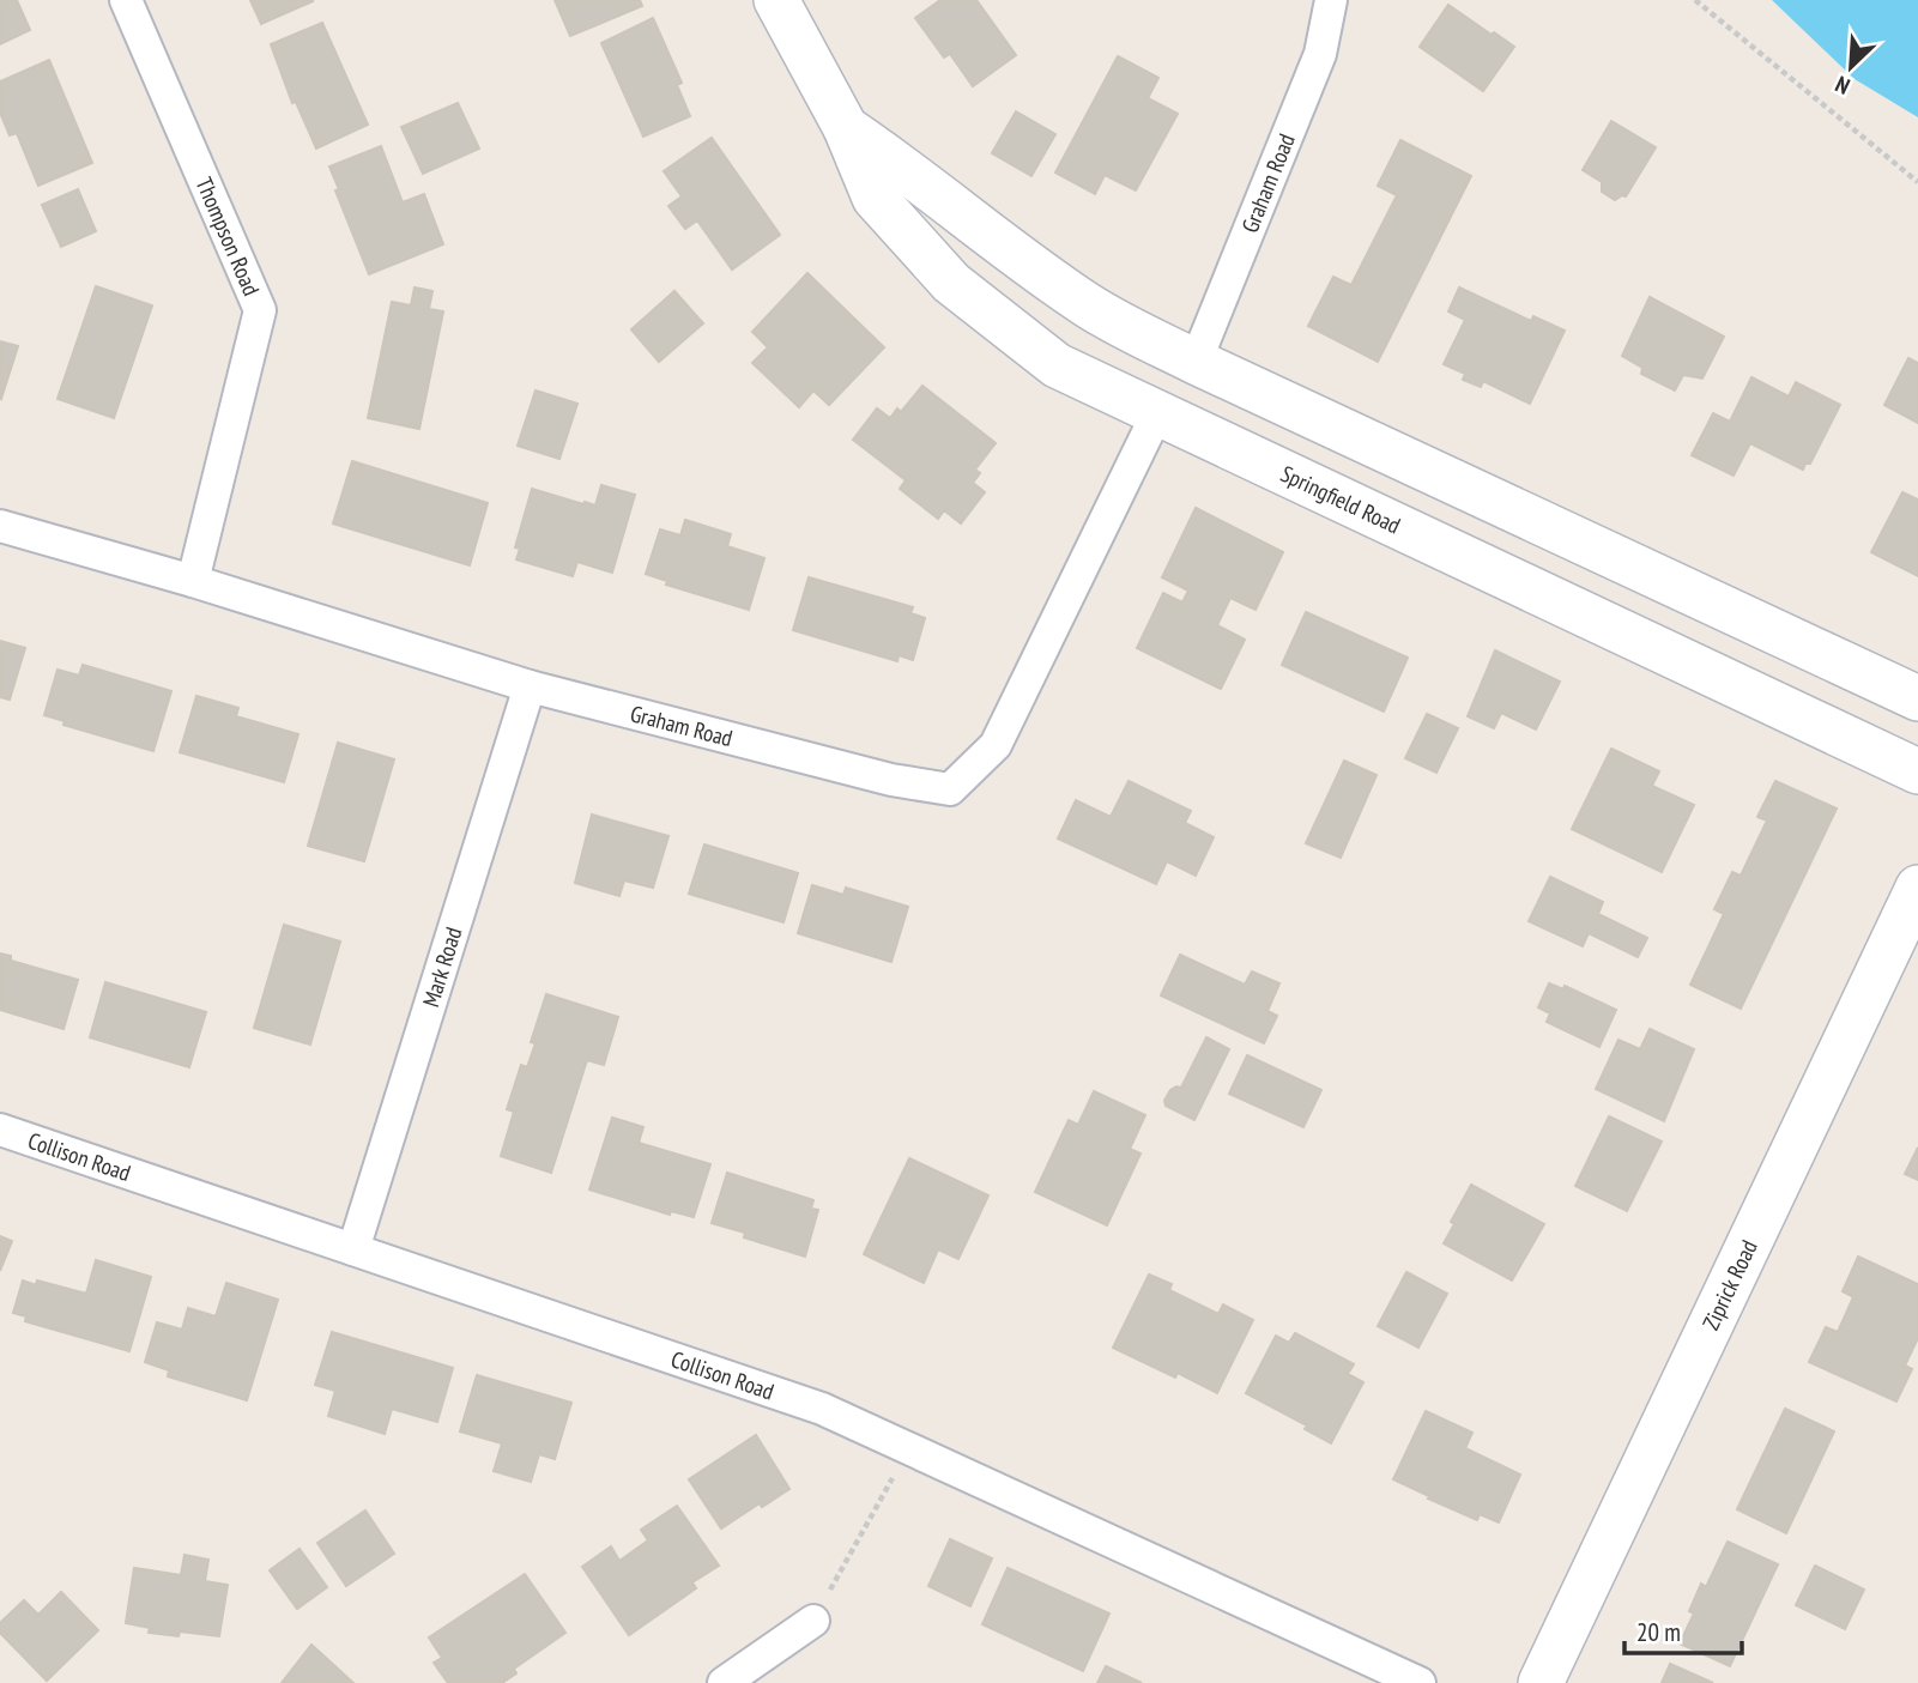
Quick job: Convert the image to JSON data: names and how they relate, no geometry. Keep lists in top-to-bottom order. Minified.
{"streets":{"main road":["Springfield Road","Ziprick Road"],"street":["Graham Road","Thompson Road","Mark Road","Collison Road"]},"crossings":[["Graham Road","Thompson Road"],["Graham Road","Springfield Road"],["Graham Road","Mark Road"],["Mark Road","Collison Road"]],"scale_bar":"20 m","north":"bottom left"}
